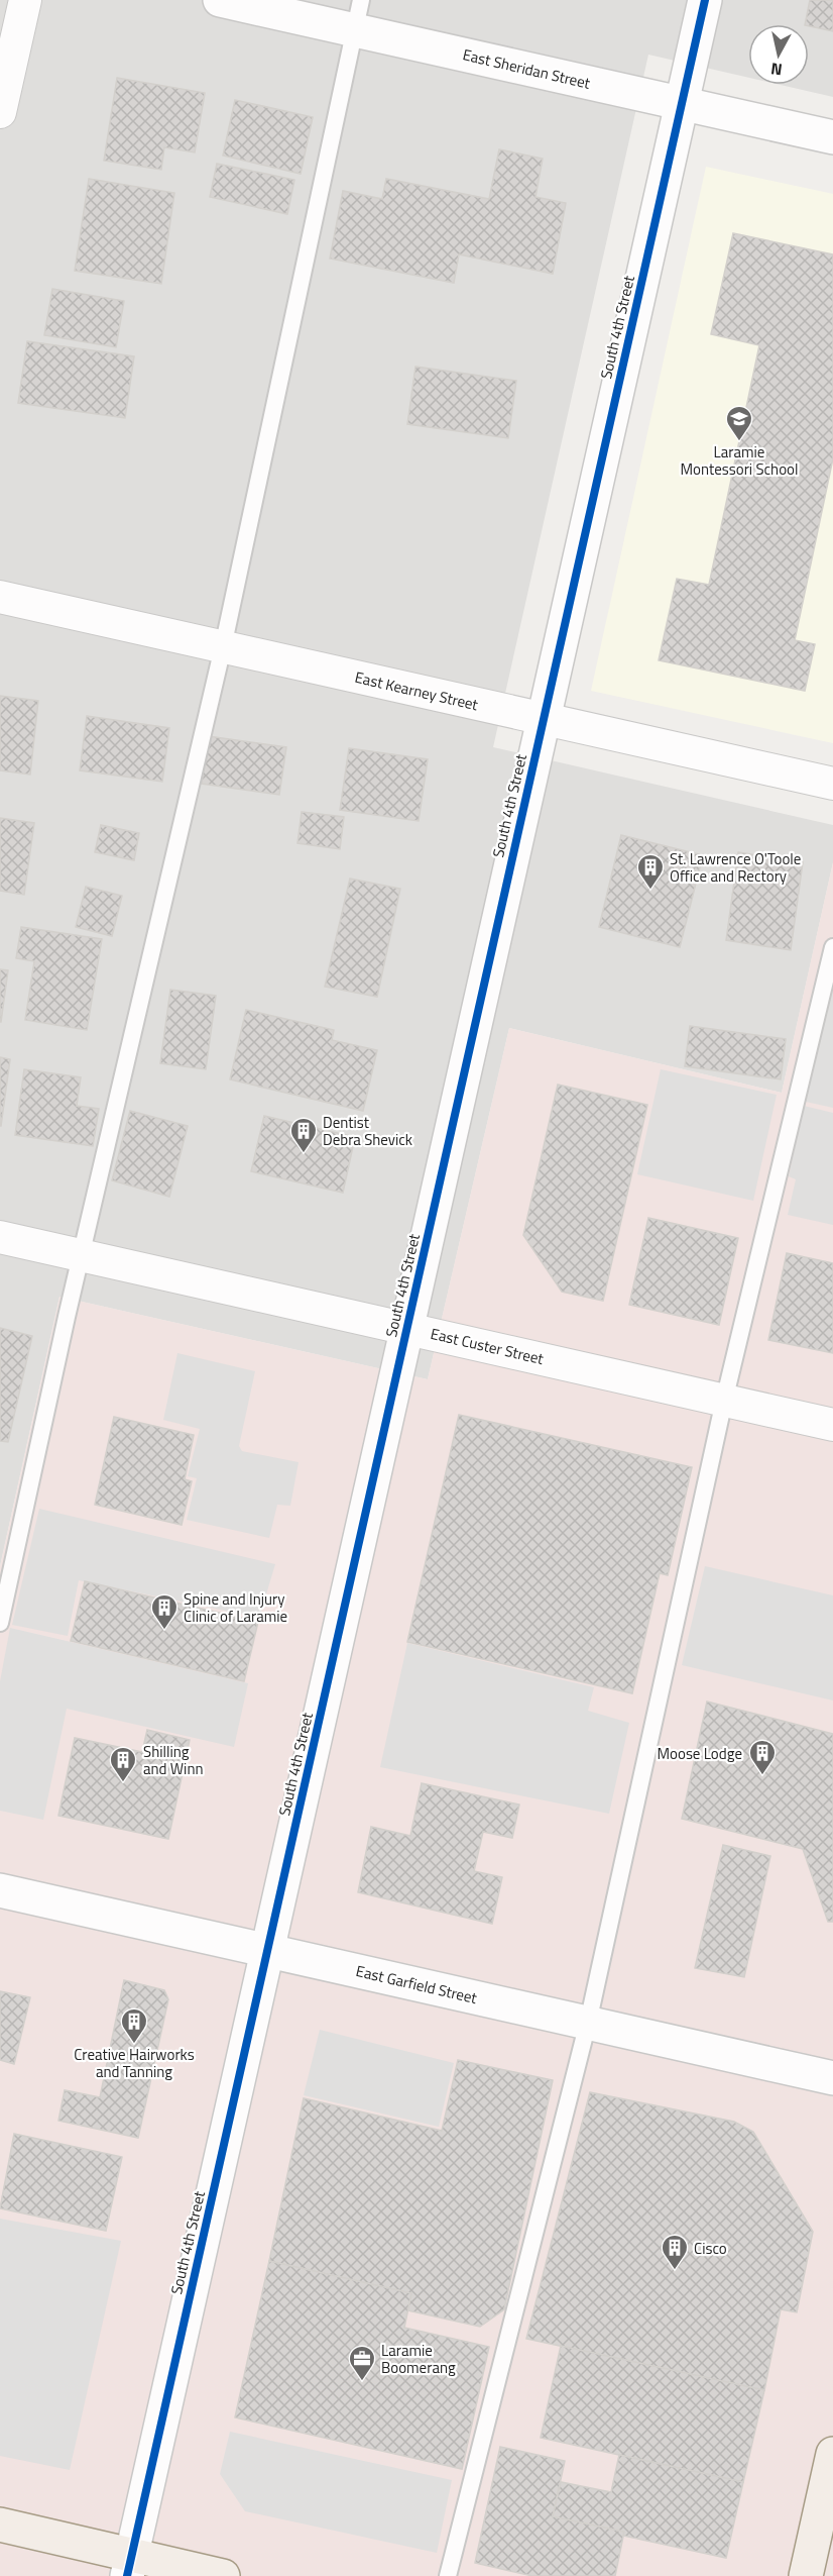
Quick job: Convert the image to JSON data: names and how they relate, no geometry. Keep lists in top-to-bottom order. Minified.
{"streets":{"street":["East Sheridan Street","South 4th Street","East Kearney Street","East Custer Street","East Garfield Street"]},"crossings":[["East Sheridan Street","South 4th Street"],["South 4th Street","East Kearney Street"],["South 4th Street","East Custer Street"],["South 4th Street","East Garfield Street"]],"places":{"school or university":["Laramie Montessori School"],"building":["St. Lawrence O'Toole Office and Rectory","Dentist Debra Shevick","Spine and Injury Clinic of Laramie","Moose Lodge","Shilling and Winn","Creative Hairworks and Tanning","Cisco"],"office":["Laramie Boomerang"]},"north":"bottom"}
